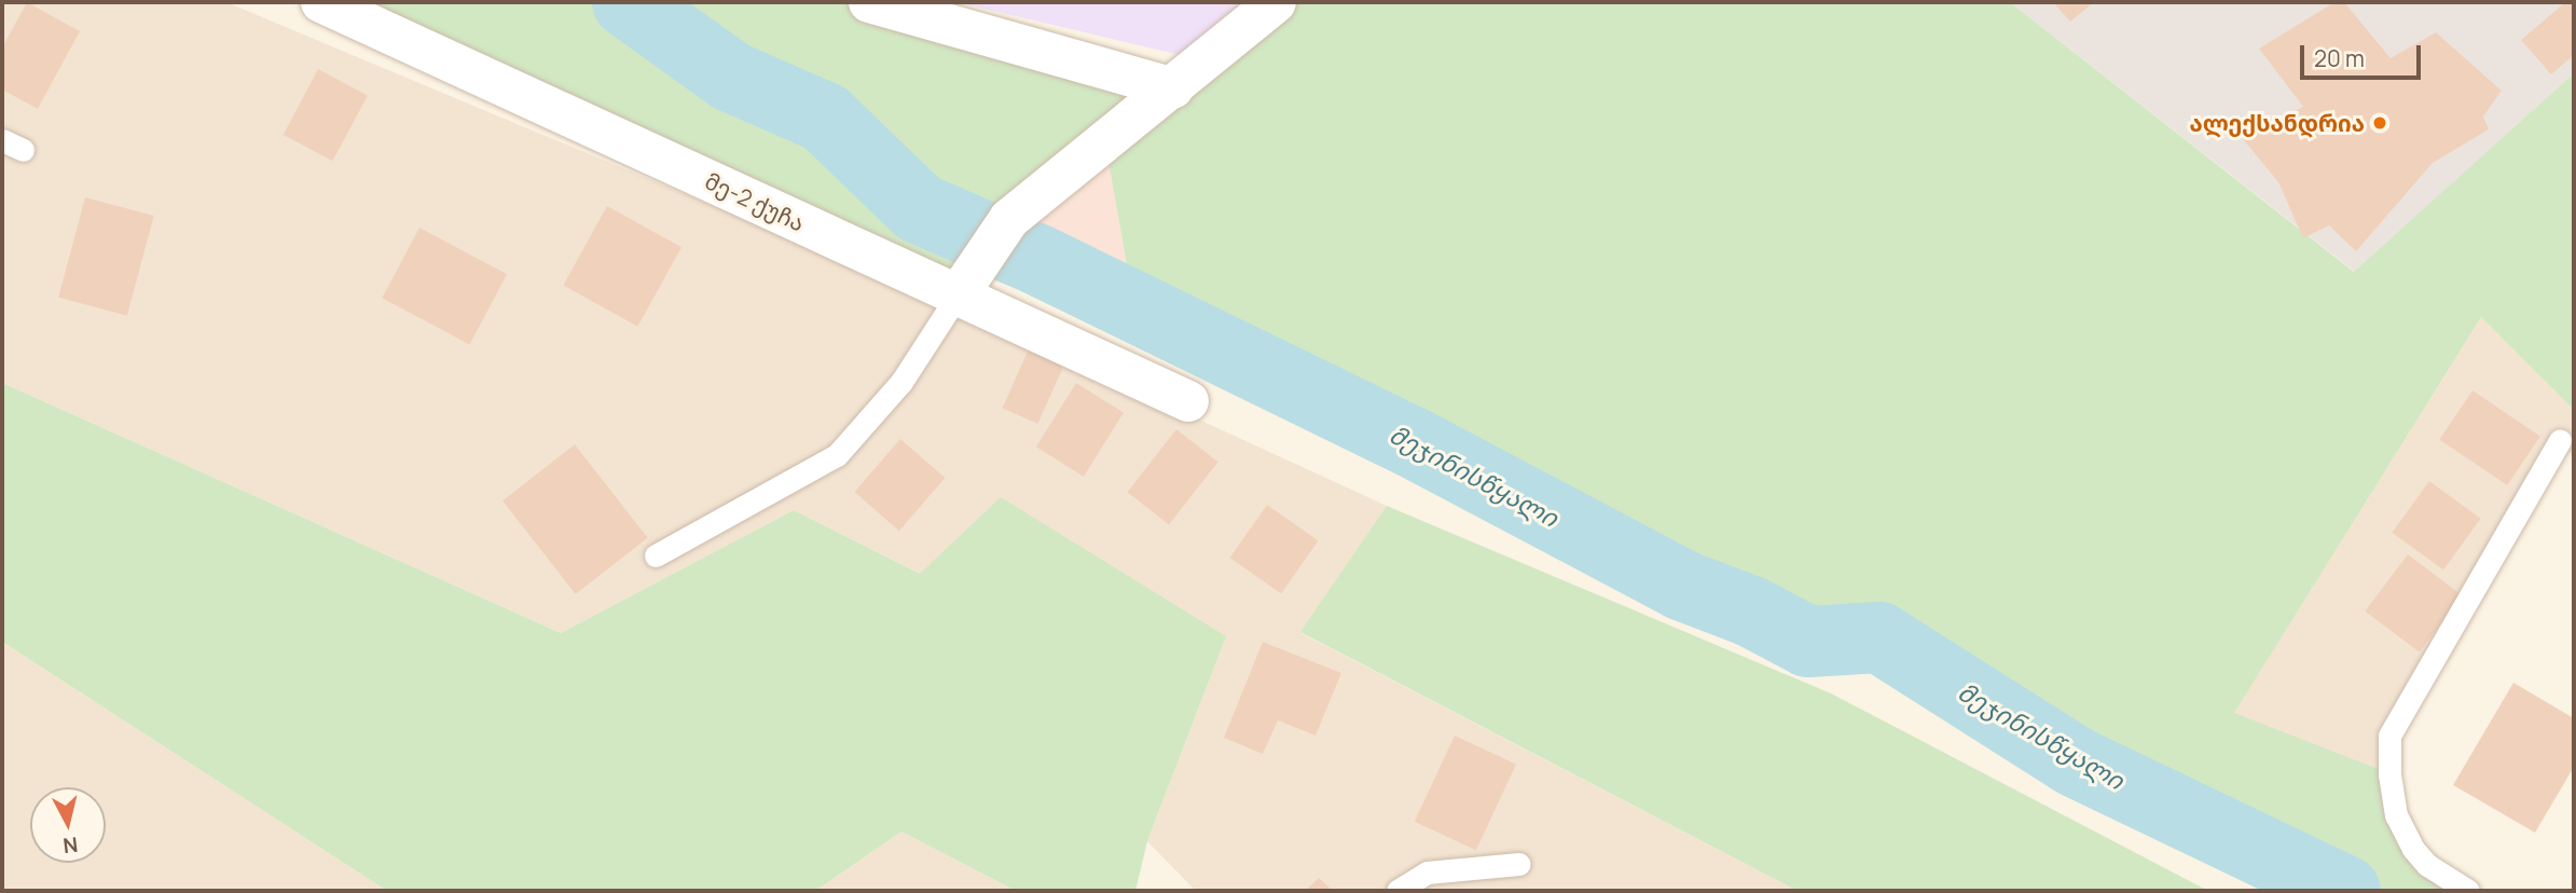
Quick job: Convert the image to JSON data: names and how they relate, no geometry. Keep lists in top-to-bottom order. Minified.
{"streets":{"street":["მე-2 ქუჩა"]},"water":["მეჯინისწყალი"],"places":["ალექსანდრია"],"scale_bar":"20 m","north":"bottom"}
